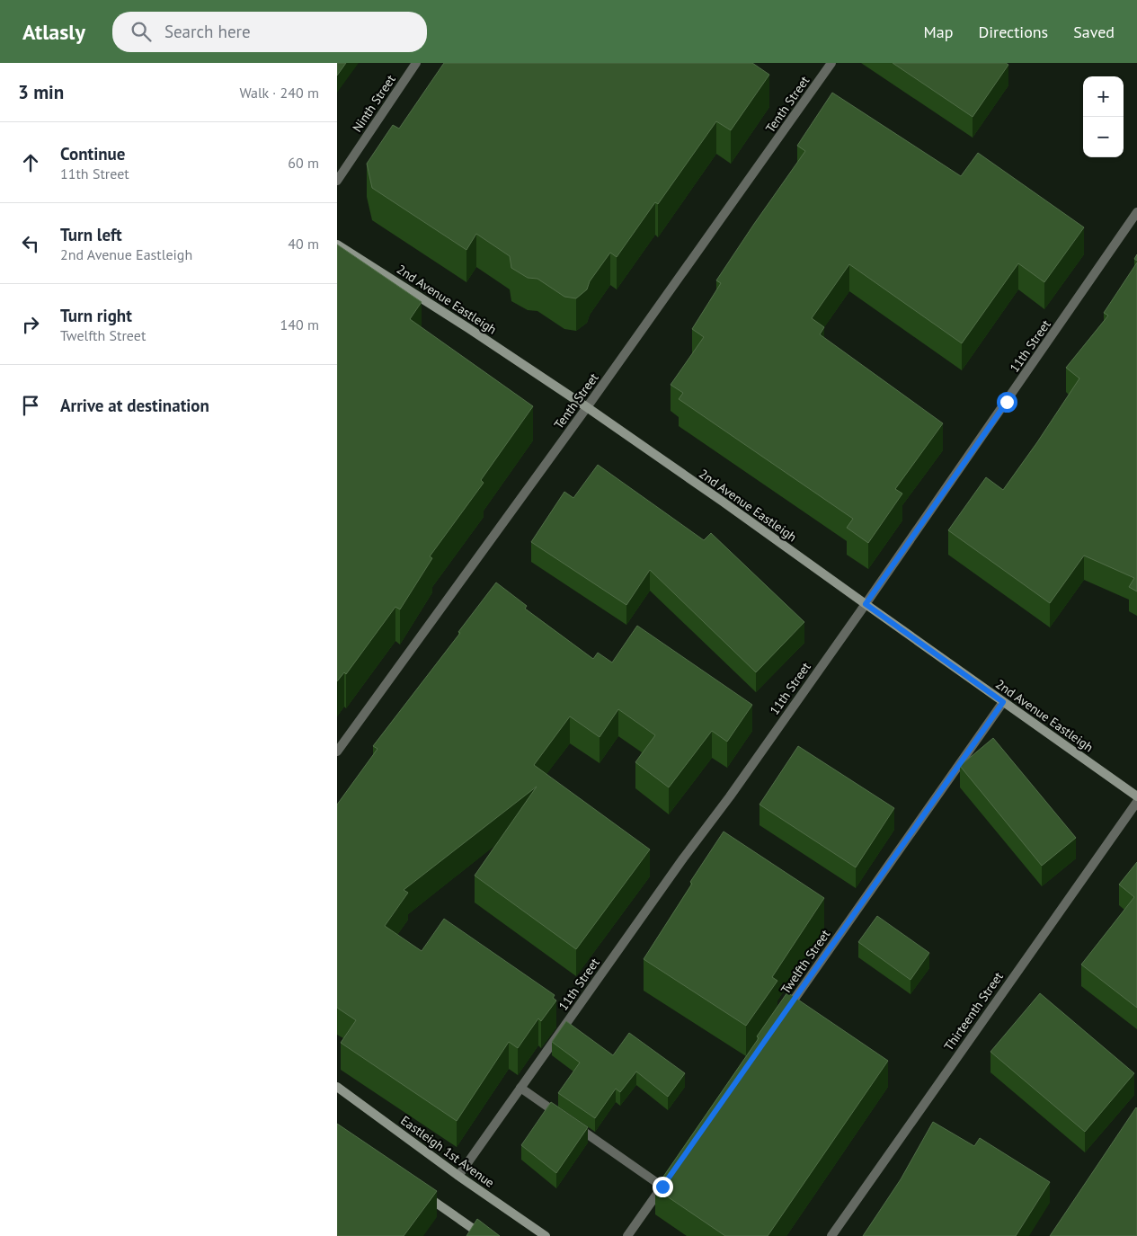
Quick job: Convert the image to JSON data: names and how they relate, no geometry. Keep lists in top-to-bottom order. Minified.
{"streets":{"street":["Ninth Street","Tenth Street","2nd Avenue Eastleigh","11th Street","Twelfth Street","Thirteenth Street","Eastleigh 1st Avenue"]},"crossings":[["Tenth Street","2nd Avenue Eastleigh"],["2nd Avenue Eastleigh","11th Street"],["2nd Avenue Eastleigh","Twelfth Street"],["11th Street","Eastleigh 1st Avenue"]],"page":{"header":"Atlasly","search":"Search here","nav":["Map","Directions","Saved"],"heading":["3 min","Walk · 240 m"],"map_buttons":["+","−"],"list":[["Continue","11th Street","60 m"],["Turn left","2nd Avenue Eastleigh","40 m"],["Turn right","Twelfth Street","140 m"],"Arrive at destination"]}}
